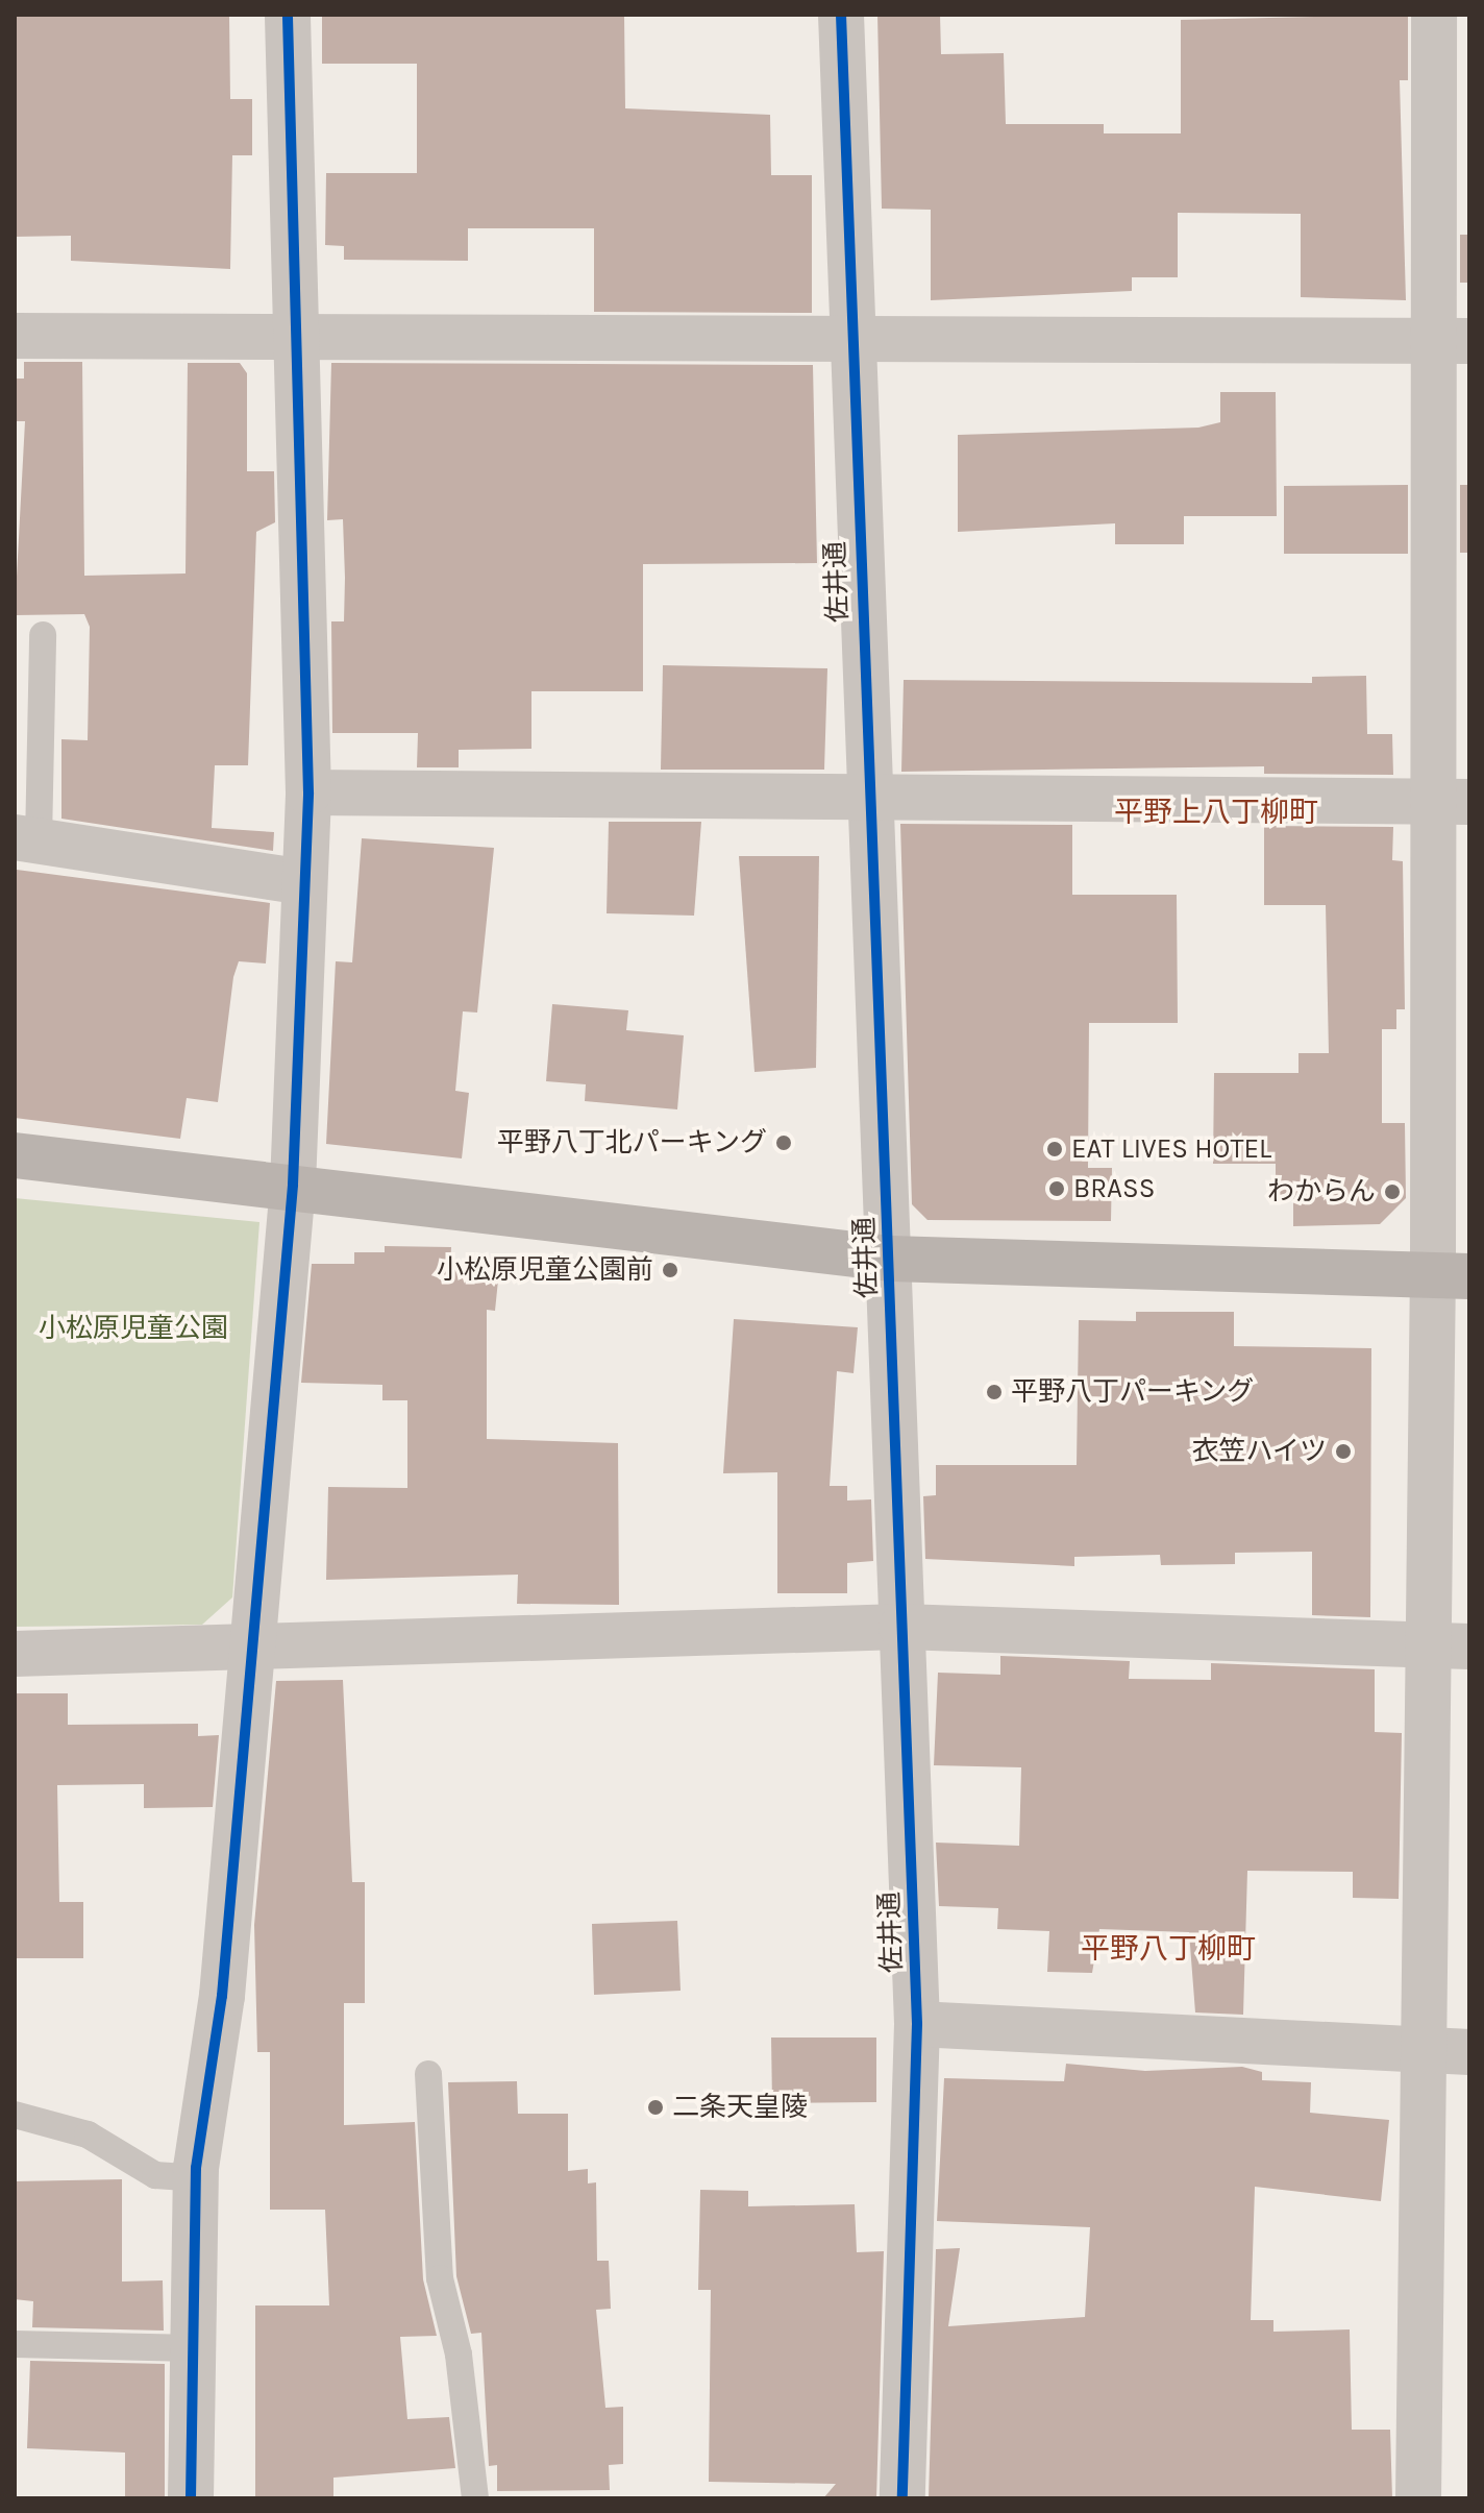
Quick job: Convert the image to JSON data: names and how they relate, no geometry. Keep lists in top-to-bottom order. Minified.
{"streets":{"street":["佐井通"]},"districts":["平野上八丁柳町","平野八丁柳町"],"parks":["小松原児童公園"],"places":["平野八丁北パーキング","EAT LIVES HOTEL","BRASS","わからん","小松原児童公園前","平野八丁パーキング","衣笠ハイツ","二条天皇陵"]}
